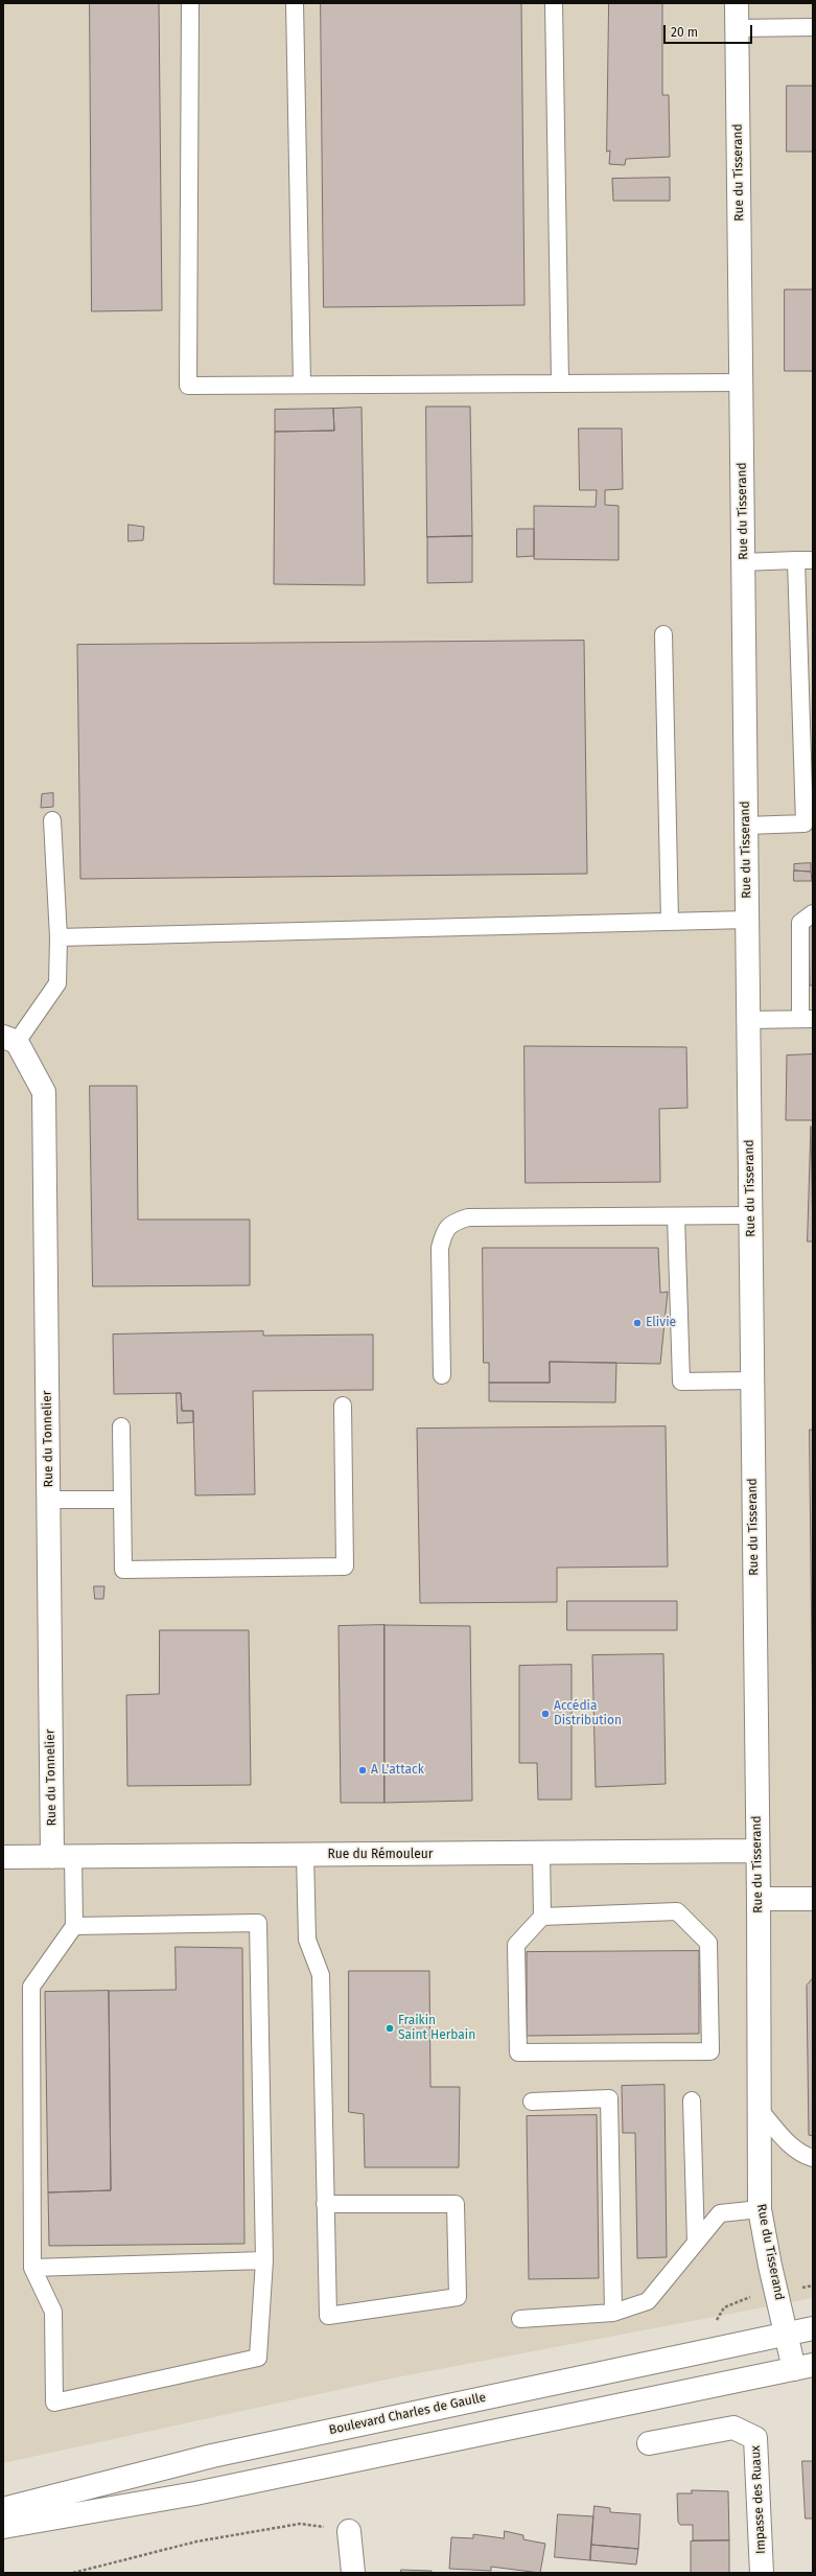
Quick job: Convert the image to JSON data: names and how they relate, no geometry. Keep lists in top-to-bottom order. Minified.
{"streets":{"street":["Rue du Tisserand","Rue du Tonnelier","Rue du Rémouleur","Boulevard Charles de Gaulle","Impasse des Ruaux"]},"crossings":[["Rue du Tisserand","Rue du Rémouleur"],["Rue du Tisserand","Boulevard Charles de Gaulle"],["Rue du Tonnelier","Rue du Rémouleur"]],"places":["Elivie","Accédia Distribution","A L'attack","Fraikin Saint Herbain"],"scale_bar":"20 m"}
